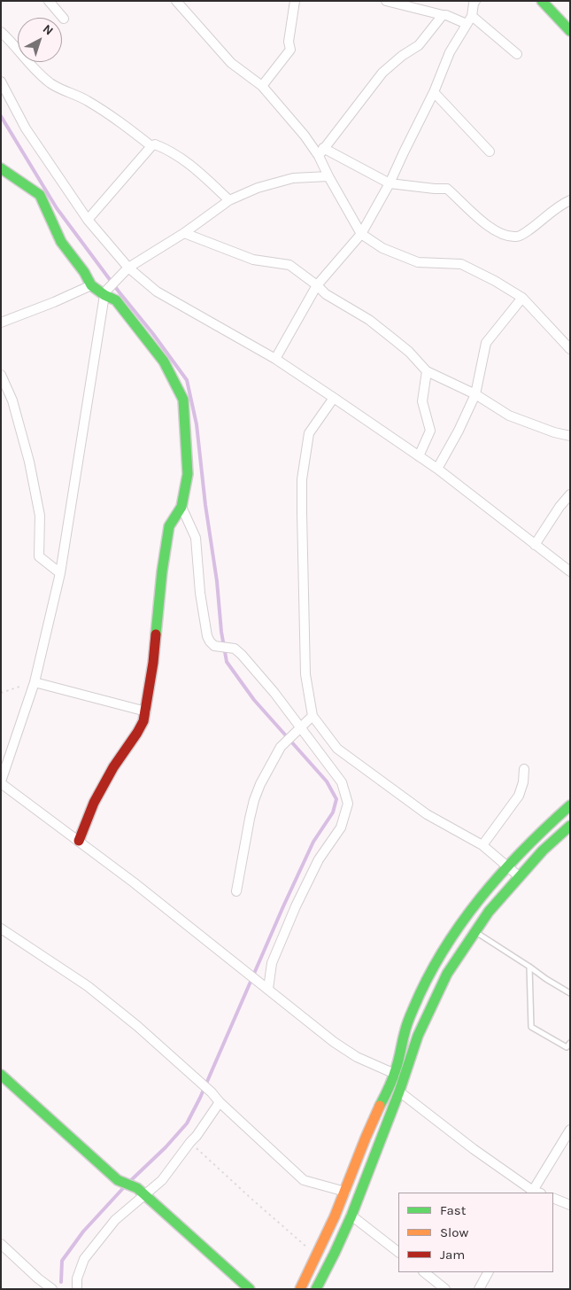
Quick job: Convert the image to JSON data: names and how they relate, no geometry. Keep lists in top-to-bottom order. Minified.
{"legend":["Fast","Slow","Jam"],"north":"top right"}
